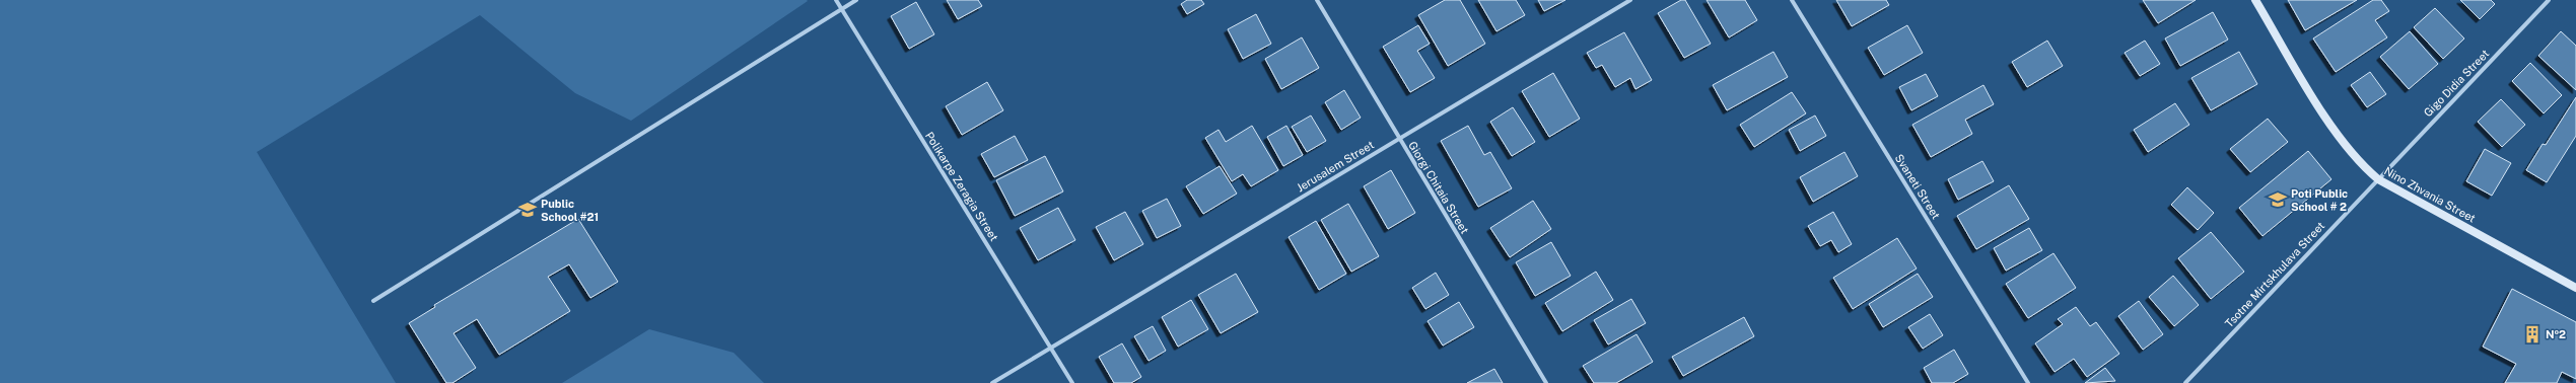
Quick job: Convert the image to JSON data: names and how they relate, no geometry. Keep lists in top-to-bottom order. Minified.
{"streets":{"street":["Gigo Didia Street","Jerusalem Street","Polikarpe Zeragia Street","Svaneti Street","Giorgi Chitaia Street","Nino Zhvania Street","Tsotne Mirtskhulava Street"]},"crossings":[["Gigo Didia Street","Nino Zhvania Street"],["Gigo Didia Street","Tsotne Mirtskhulava Street"],["Jerusalem Street","Polikarpe Zeragia Street"],["Jerusalem Street","Giorgi Chitaia Street"],["Nino Zhvania Street","Tsotne Mirtskhulava Street"]],"places":{"school or university":["Poti Public School # 2","Public School #21"],"building":["№2"]}}
